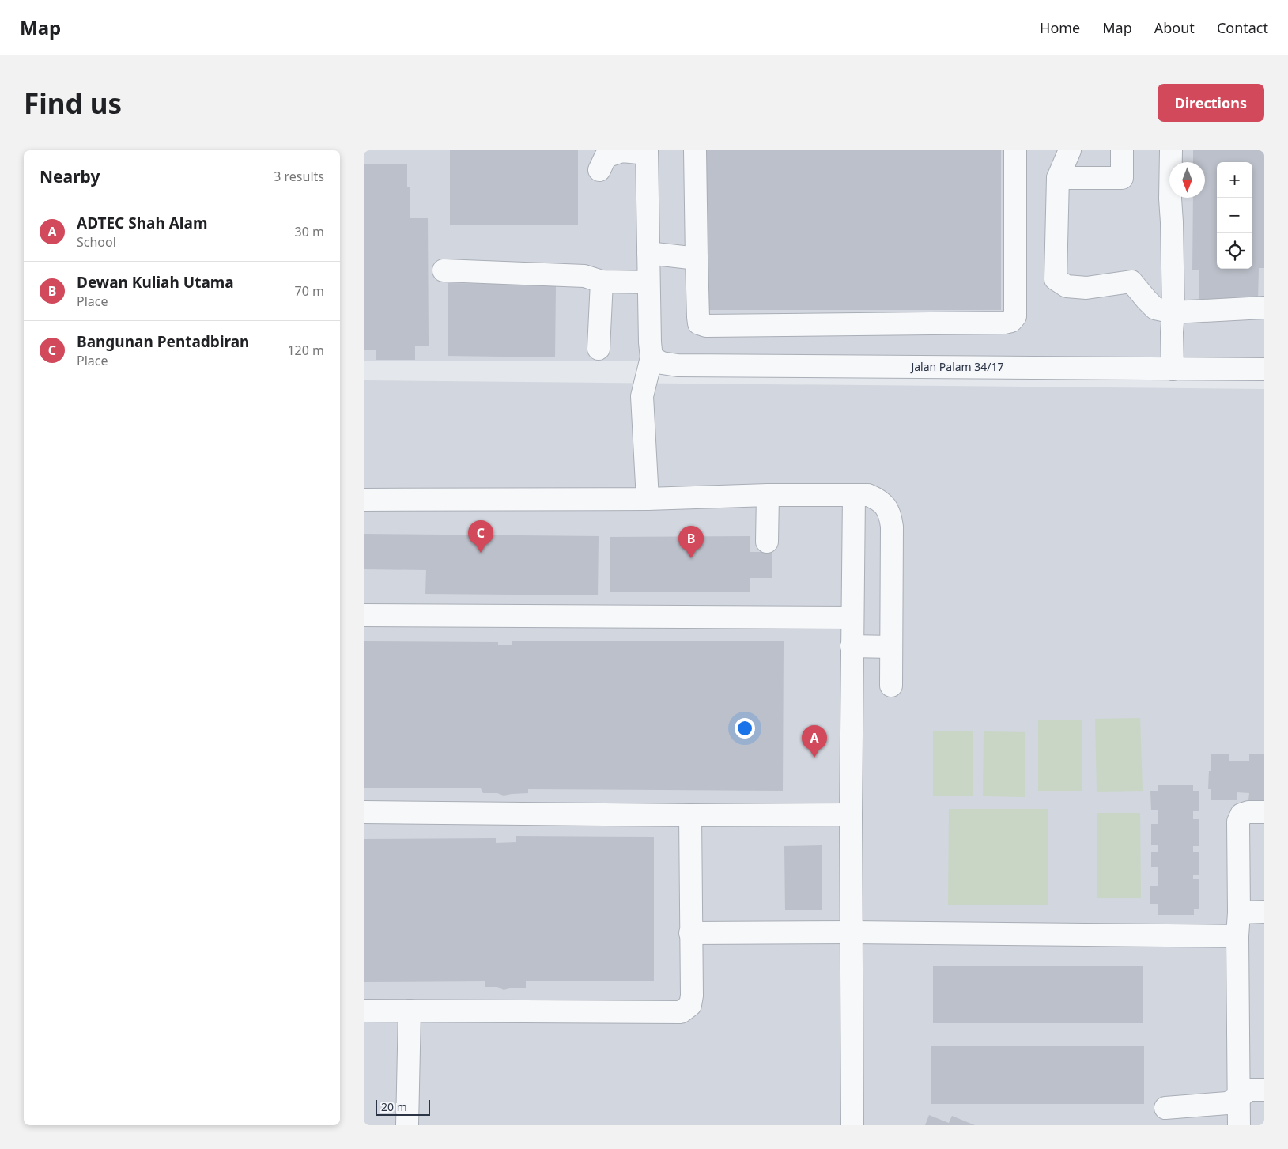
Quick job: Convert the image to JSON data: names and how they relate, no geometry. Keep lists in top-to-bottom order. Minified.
{"streets":{"street":["Jalan Palam 34/17"]},"scale_bar":"20 m","north":"bottom","page":{"header":"Map","nav":["Home","Map","About","Contact"],"buttons":"Directions","title":"Find us","heading":["Nearby","3 results"],"map_buttons":["+","−"],"list":[{"mark":"A","name":"ADTEC Shah Alam","note":"School","value":"30 m"},{"mark":"B","name":"Dewan Kuliah Utama","note":"Place","value":"70 m"},{"mark":"C","name":"Bangunan Pentadbiran","note":"Place","value":"120 m"}],"pins":["C","B","A"],"scale":"20 m"}}
